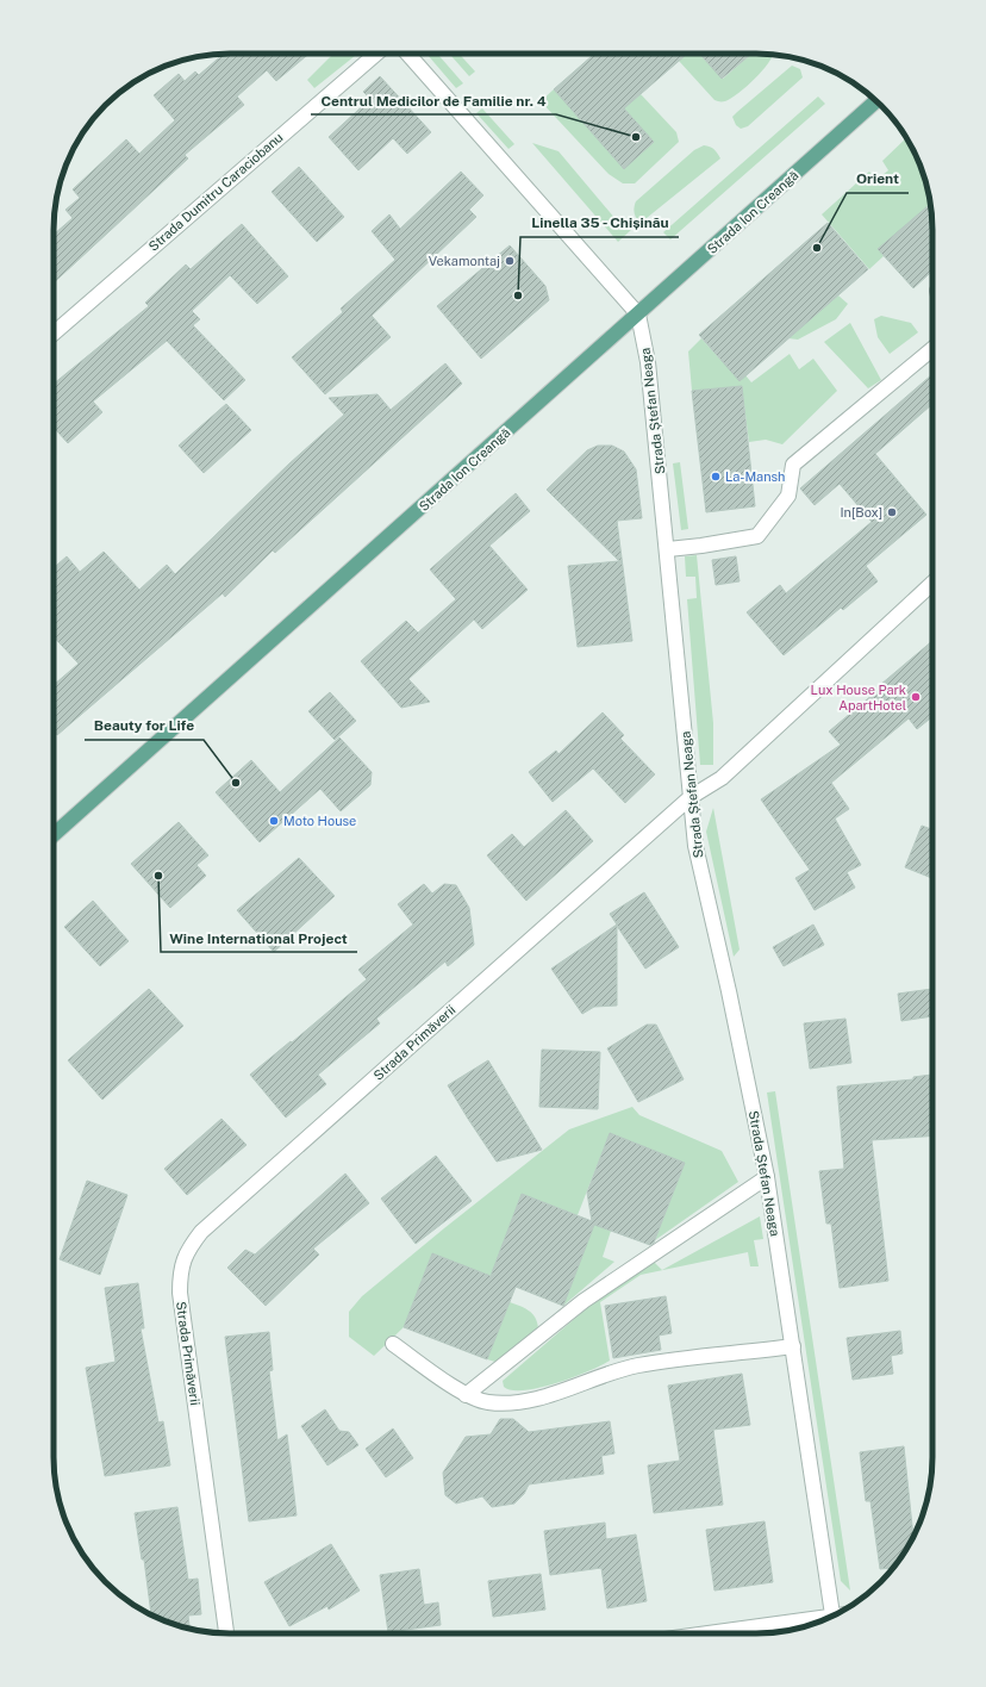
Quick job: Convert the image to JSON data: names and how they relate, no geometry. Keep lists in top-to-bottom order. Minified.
{"streets":{"main road":["Strada Ion Creangă"],"street":["Strada Dumitru Caraciobanu","Strada Ștefan Neaga","Strada Primăverii"]},"crossings":[["Strada Ion Creangă","Strada Ștefan Neaga"],["Strada Ștefan Neaga","Strada Primăverii"]],"places":["Centrul Medicilor de Familie nr. 4","Orient","Vekamontaj","Linella 35 - Chișinău","La-Mansh","In[Box]","Lux House Park ApartHotel","Beauty for Life","Moto House","Wine International Project"]}
